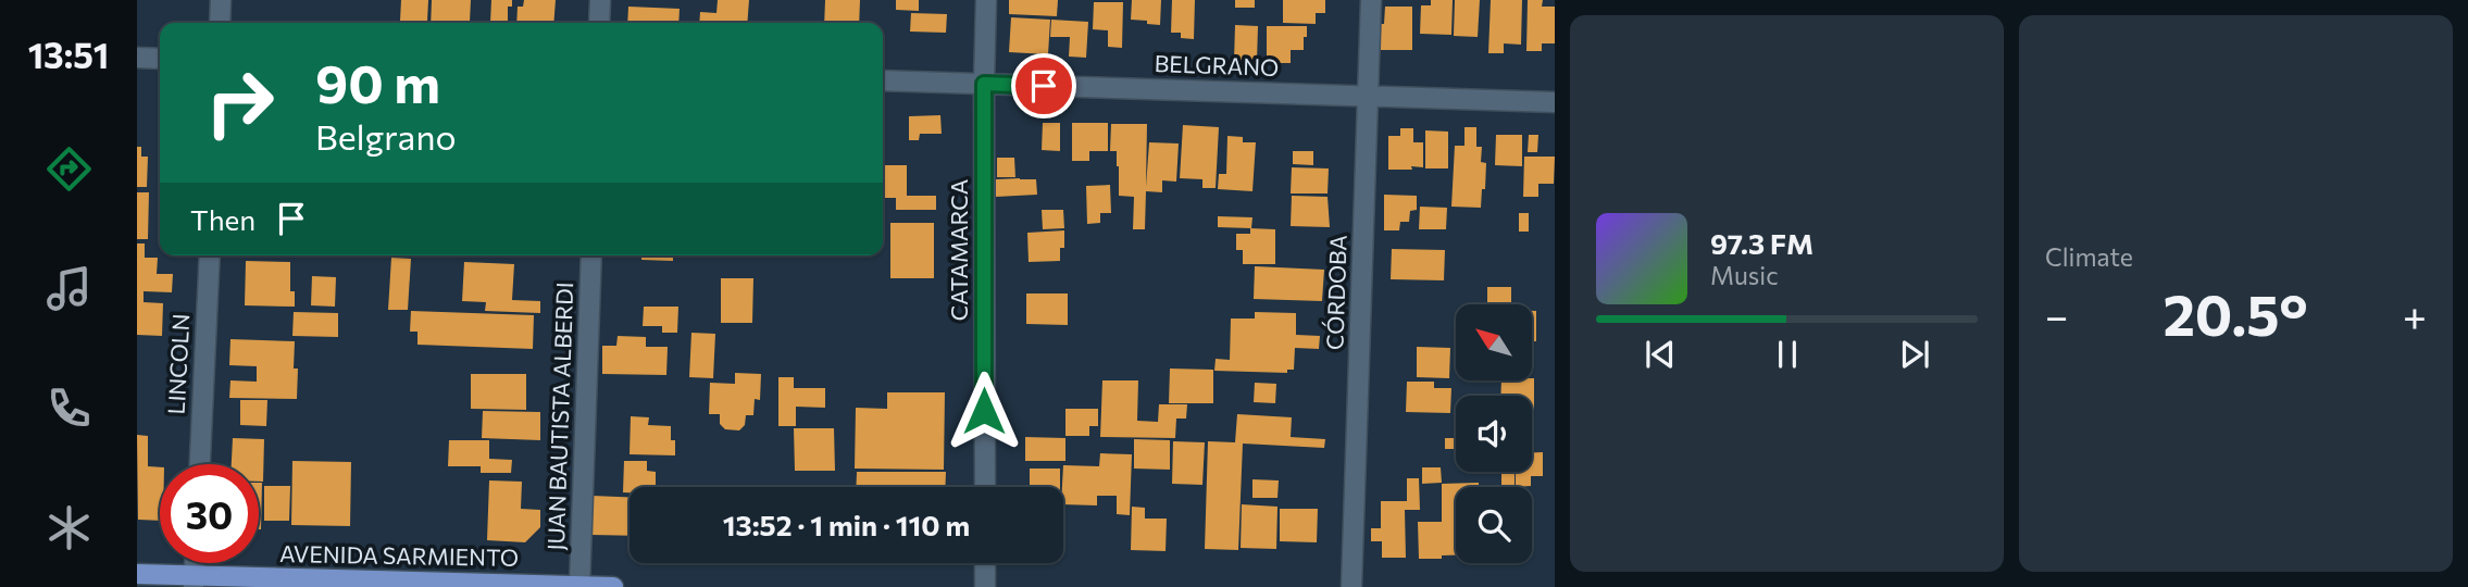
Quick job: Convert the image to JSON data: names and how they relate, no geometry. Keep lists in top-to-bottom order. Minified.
{"streets":{"main road":["AVENIDA SARMIENTO"],"street":["BELGRANO","CATAMARCA","CÓRDOBA","LINCOLN","JUAN BAUTISTA ALBERDI"]},"crossings":[["BELGRANO","CATAMARCA"],["BELGRANO","CÓRDOBA"],["JUAN BAUTISTA ALBERDI","AVENIDA SARMIENTO"]],"north":"top left","page":{"tabs":"13:51","tile":"Climate","turn":["90 m","Belgrano"],"then":"Then","song":["97.3 FM","Music"],"heat":["−","20.5°","+"],"limit":"30","trip":"13:52 · 1 min · 110 m"}}
